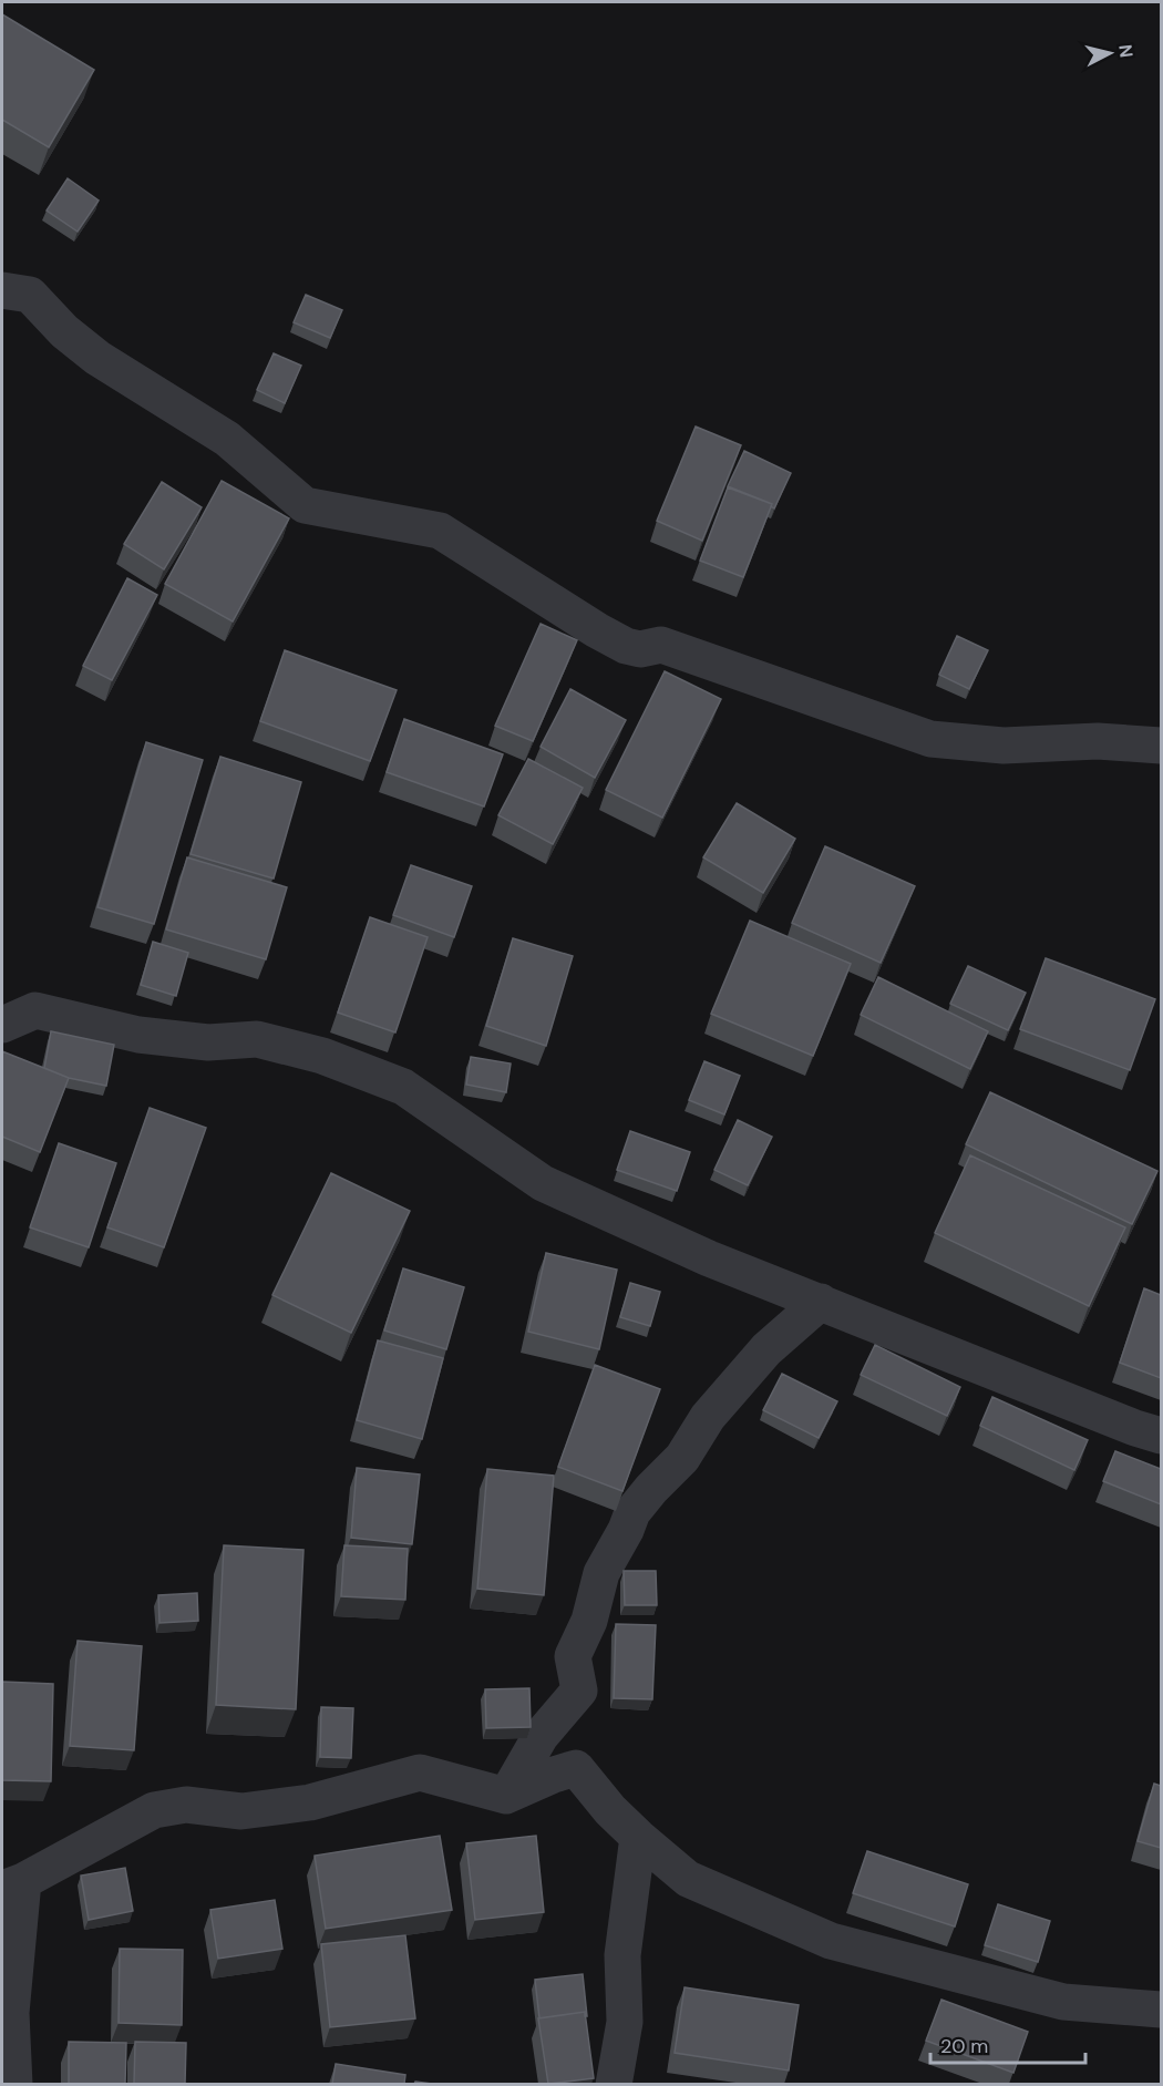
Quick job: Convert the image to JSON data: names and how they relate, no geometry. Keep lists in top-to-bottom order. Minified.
{"scale_bar":"20 m","north":"right"}
